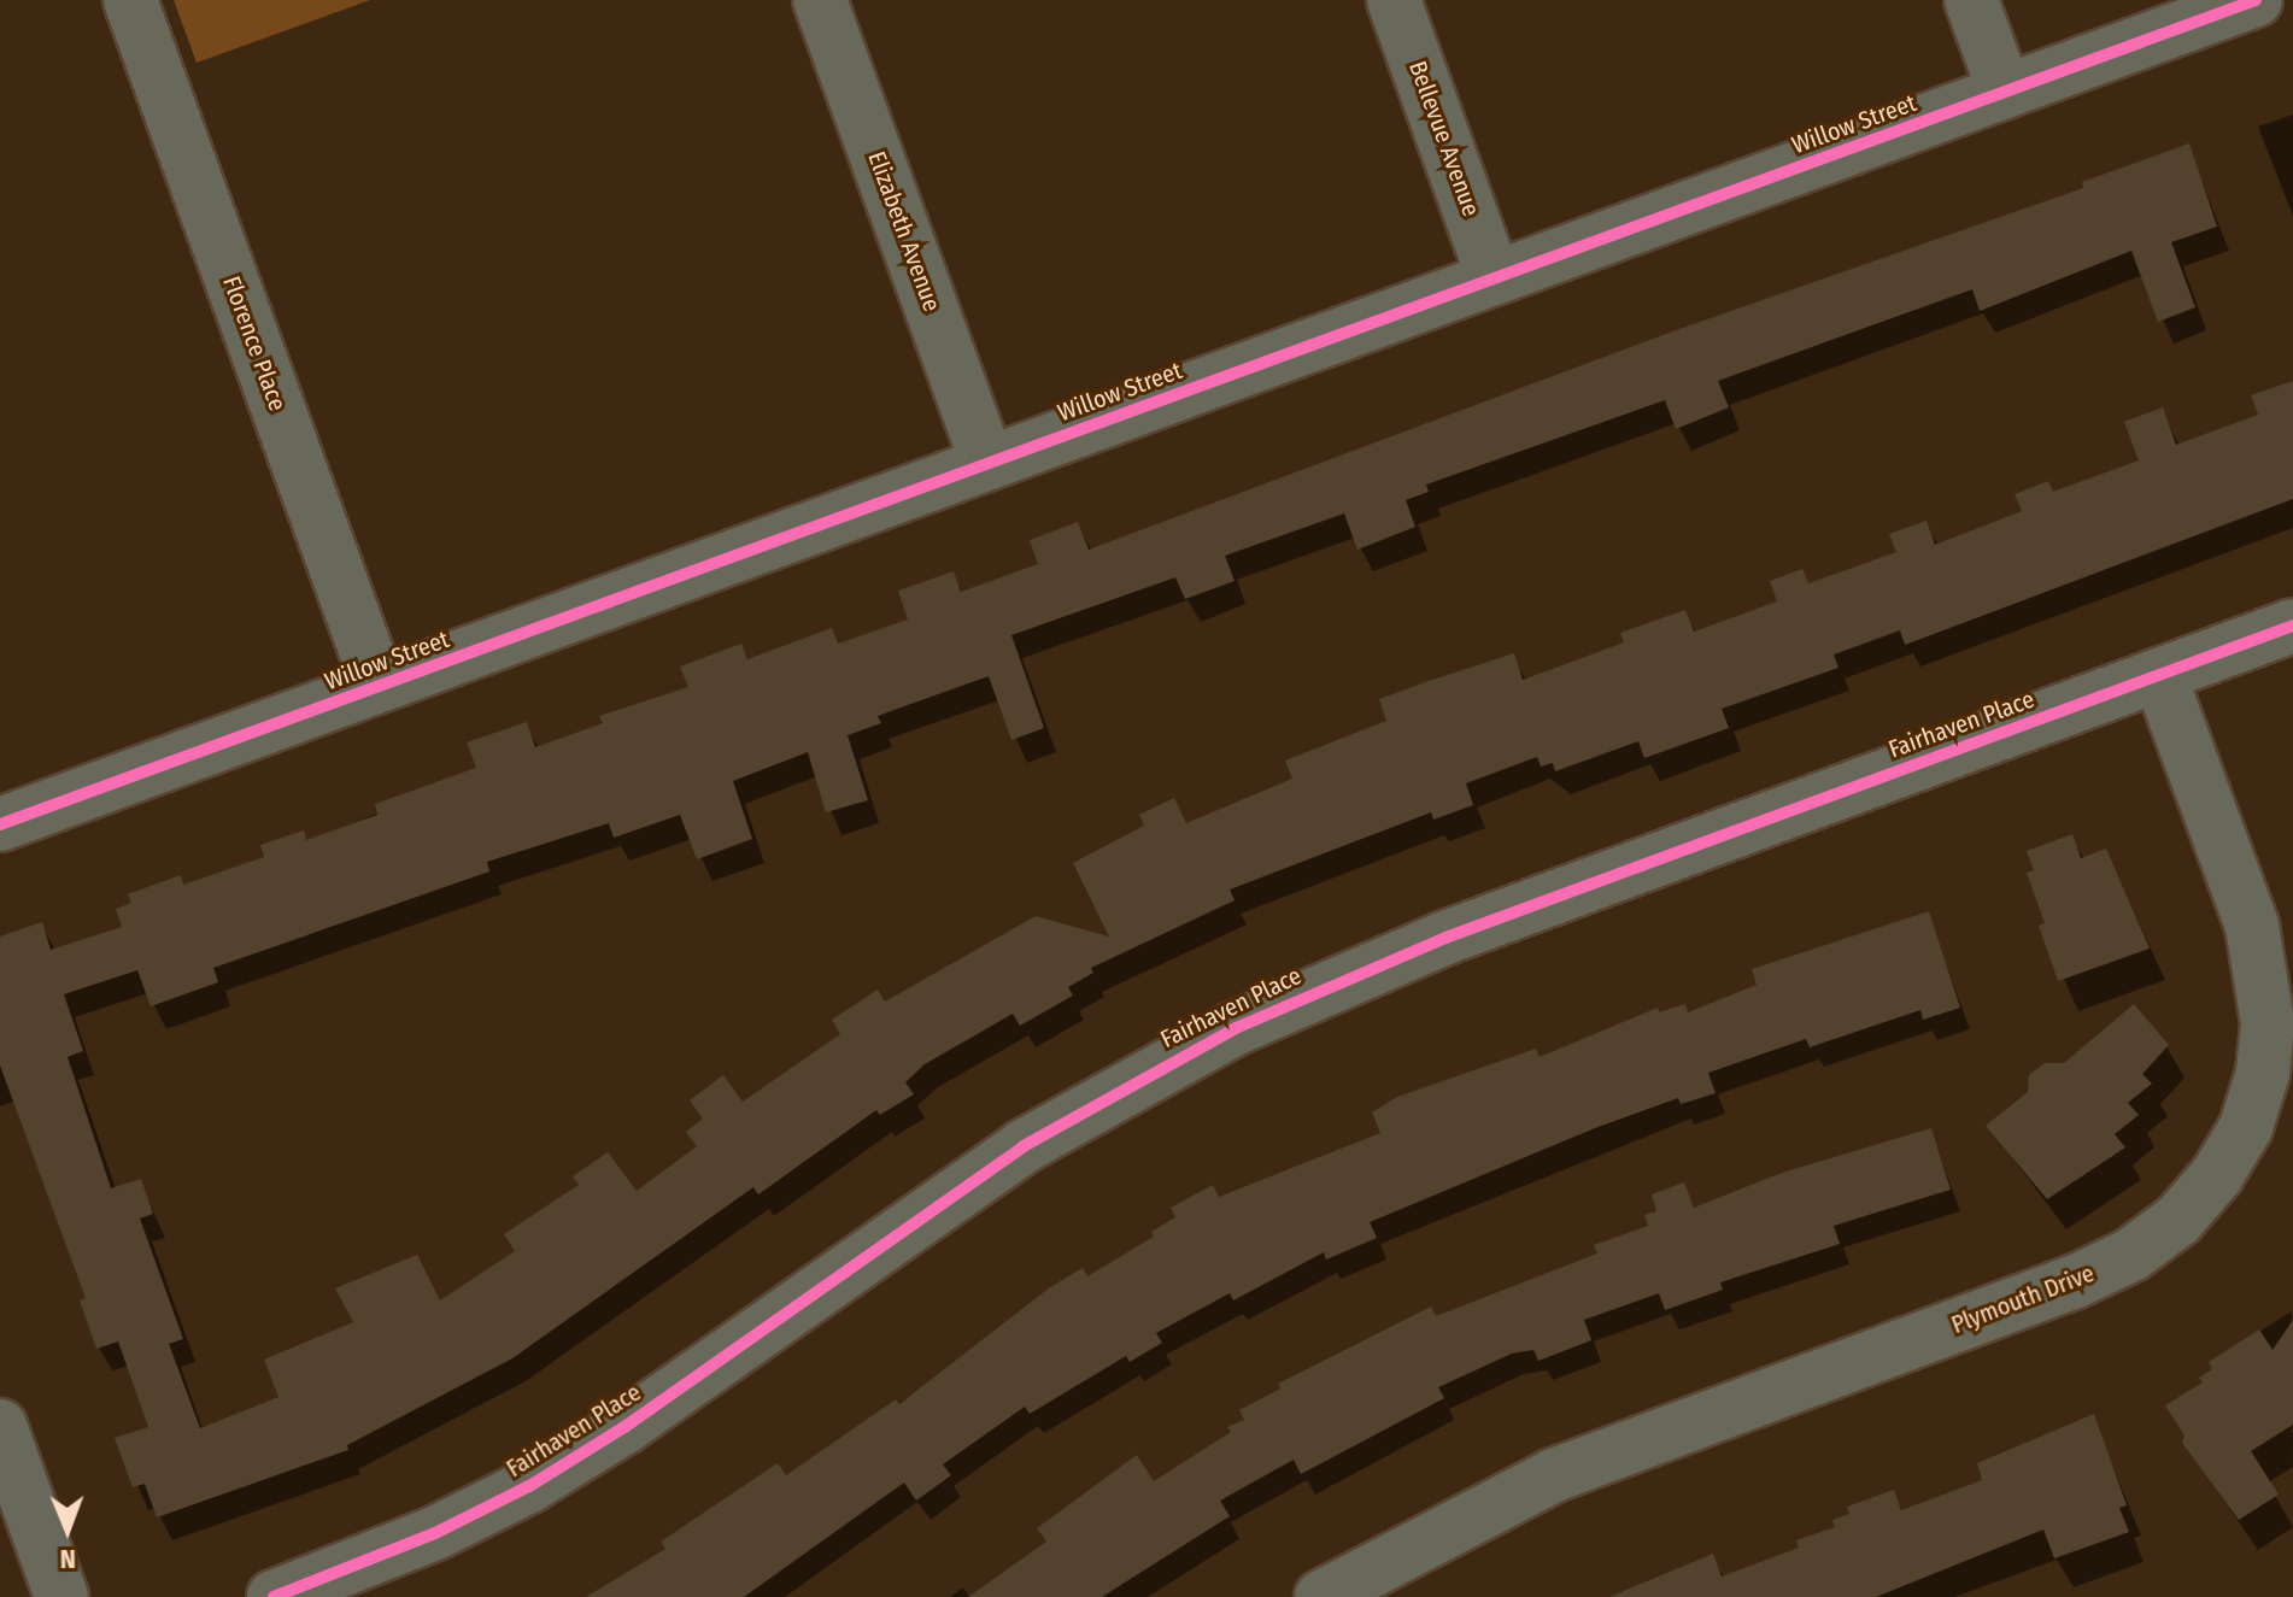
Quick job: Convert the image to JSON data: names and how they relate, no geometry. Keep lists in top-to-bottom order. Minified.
{"streets":{"street":["Willow Street","Bellevue Avenue","Elizabeth Avenue","Florence Place","Fairhaven Place","Plymouth Drive"]},"crossings":[["Willow Street","Bellevue Avenue"],["Willow Street","Elizabeth Avenue"],["Willow Street","Florence Place"],["Fairhaven Place","Plymouth Drive"]],"north":"bottom"}
